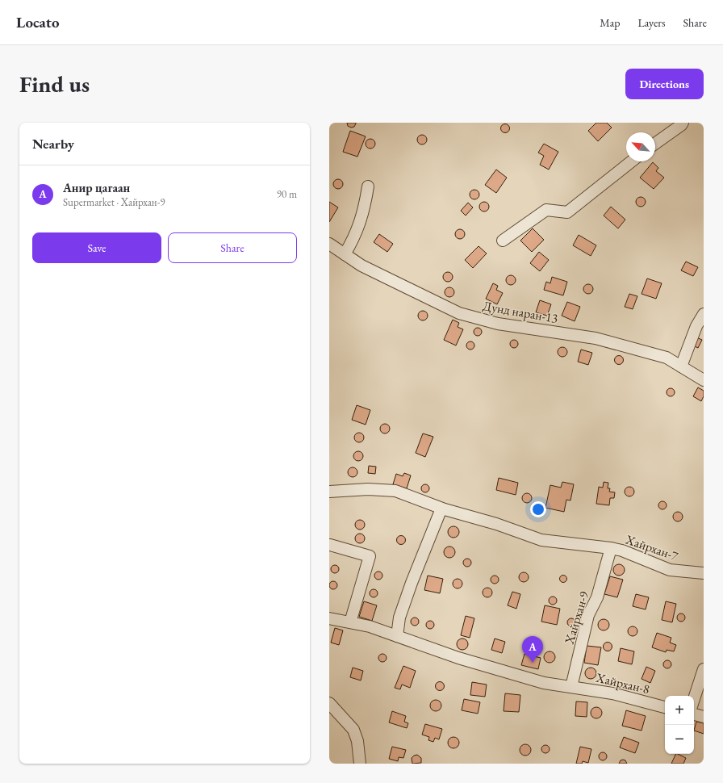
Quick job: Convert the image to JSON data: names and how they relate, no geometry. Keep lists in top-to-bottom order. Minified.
{"streets":{"street":["Дунд наран-13","Хайрхан-7","Хайрхан-9","Хайрхан-8"]},"crossings":[["Хайрхан-7","Хайрхан-9"],["Хайрхан-9","Хайрхан-8"]],"north":"top left","page":{"header":"Locato","nav":["Map","Layers","Share"],"buttons":["Directions",["Save","Share"]],"title":"Find us","heading":"Nearby","list":[{"mark":"A","name":"Анир цагаан","note":"Supermarket · Хайрхан-9","value":"90 m"}],"pins":"A","map_buttons":["+","−"]}}
